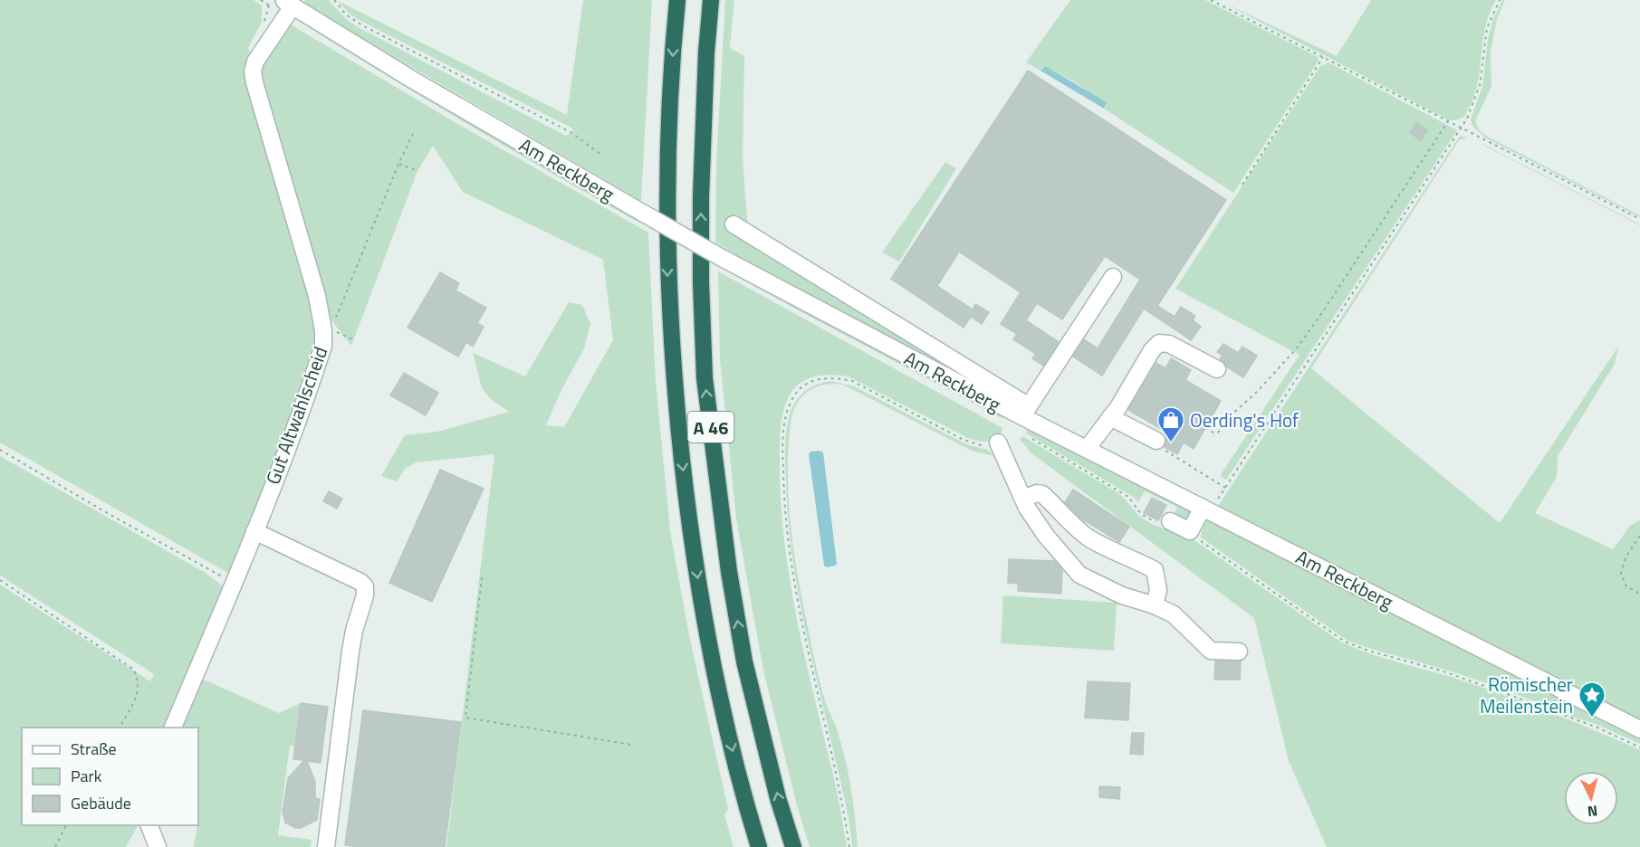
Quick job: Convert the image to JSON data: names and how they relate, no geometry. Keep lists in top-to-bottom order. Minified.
{"streets":{"highway":["A 46"],"street":["Am Reckberg","Gut Altwahlscheid"]},"crossings":[["Am Reckberg","Gut Altwahlscheid"]],"places":{"shop":["Oerding's Hof"],"place":["Römischer Meilenstein"]},"legend":["Straße","Park","Gebäude"],"north":"bottom"}
